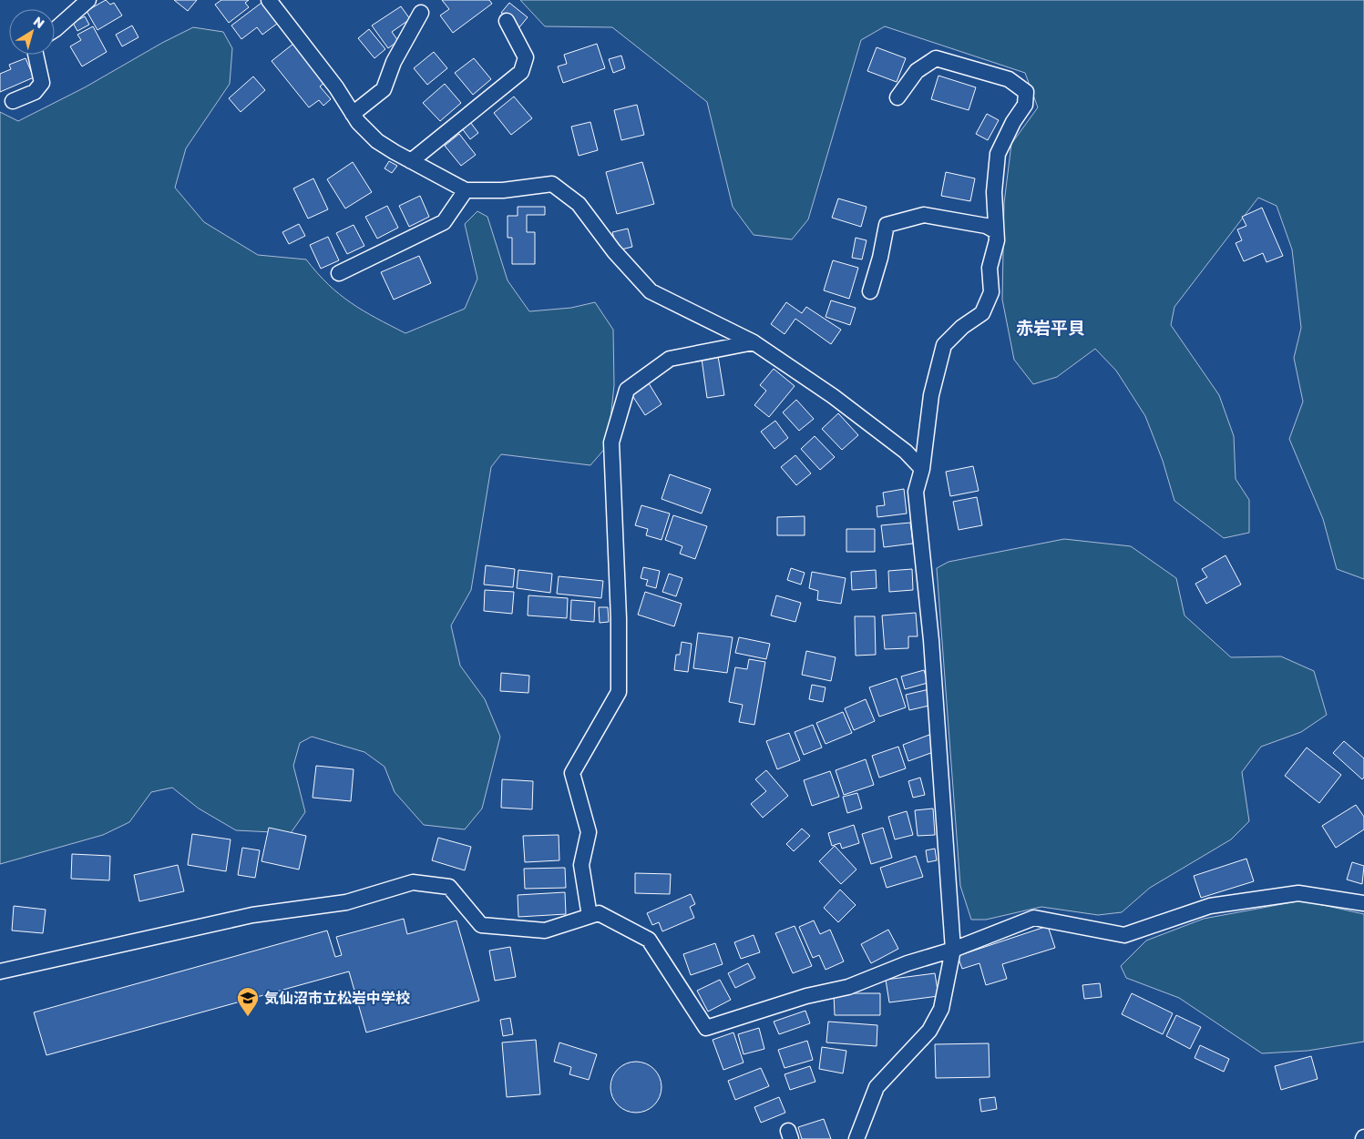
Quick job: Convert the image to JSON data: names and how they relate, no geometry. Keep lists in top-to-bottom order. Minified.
{"districts":["赤岩平貝"],"places":{"school or university":["気仙沼市立松岩中学校"]},"north":"top right"}
